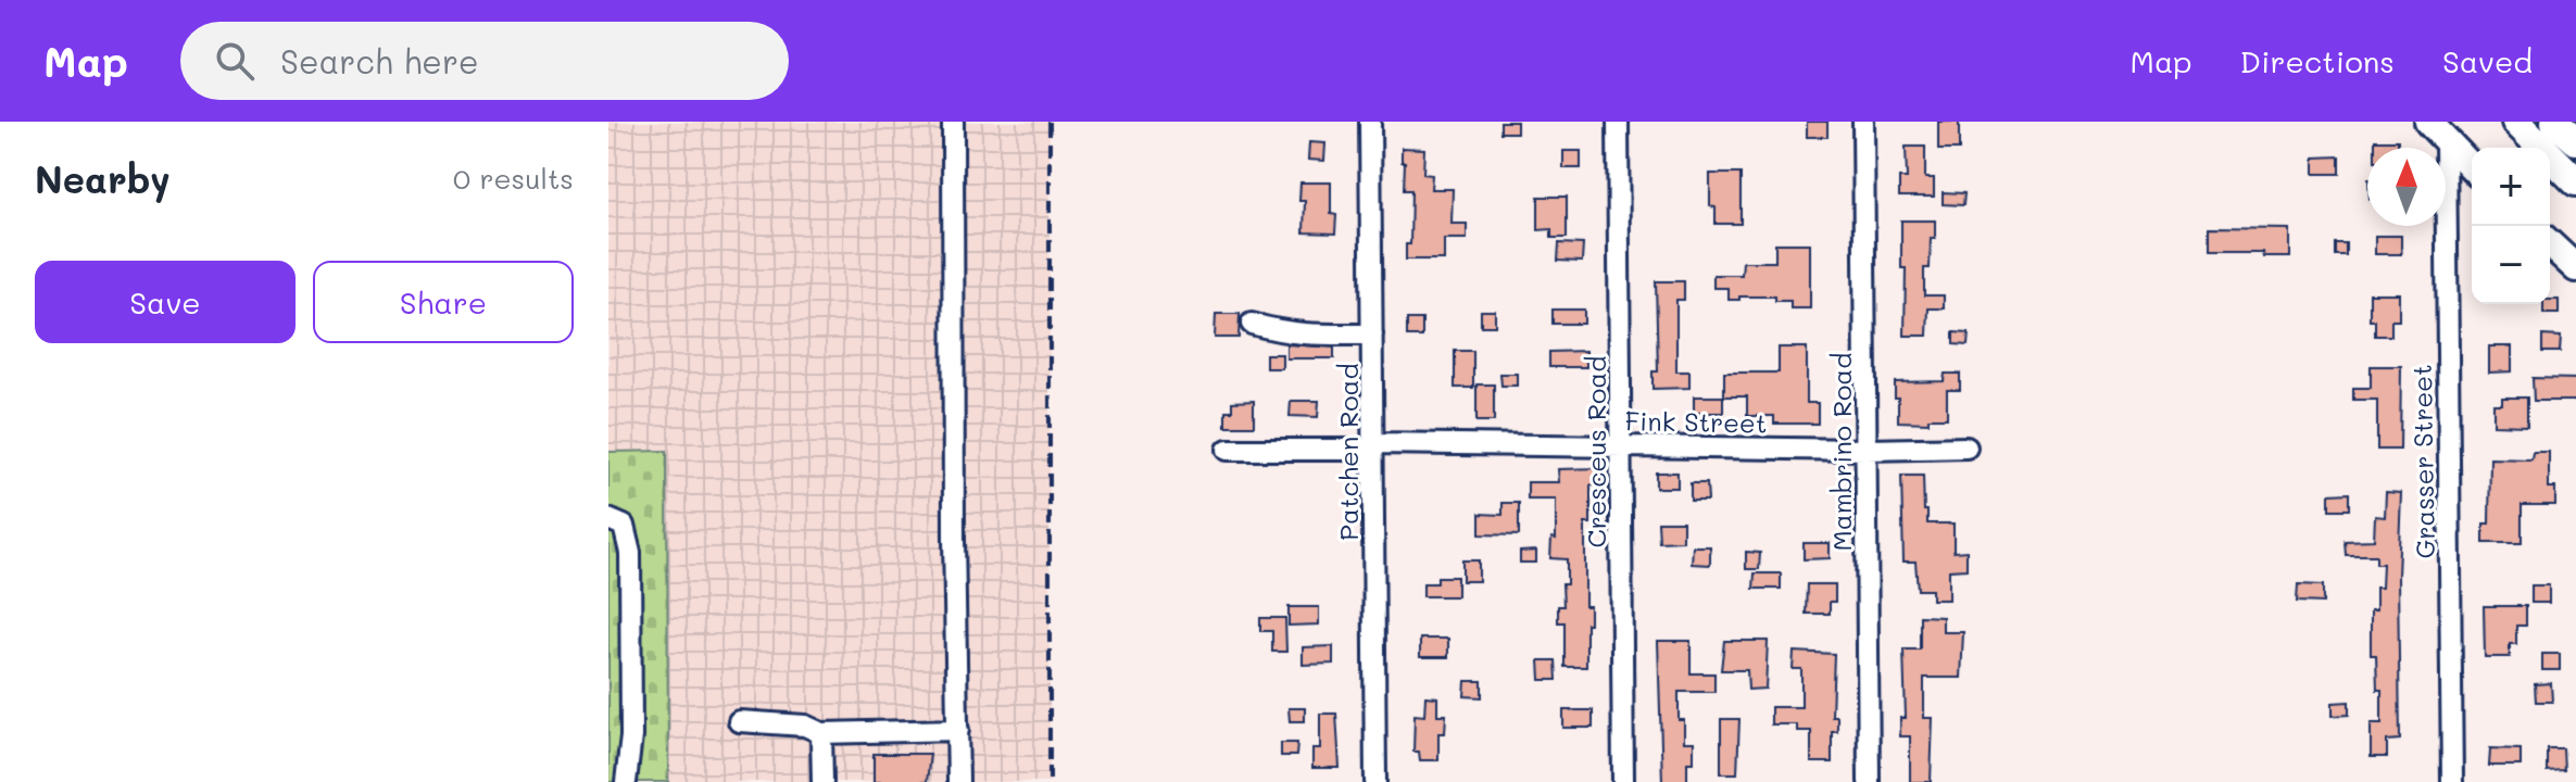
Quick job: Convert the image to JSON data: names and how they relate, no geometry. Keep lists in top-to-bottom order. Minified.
{"streets":{"street":["Fink Street","Patchen Road","Cresceus Road","Mambrino Road","Grasser Street"]},"crossings":[["Fink Street","Patchen Road"],["Fink Street","Cresceus Road"],["Fink Street","Mambrino Road"]],"north":"top","page":{"header":"Map","search":"Search here","nav":["Map","Directions","Saved"],"heading":["Nearby","0 results"],"map_buttons":["+","−"],"buttons":["Save","Share"]}}
